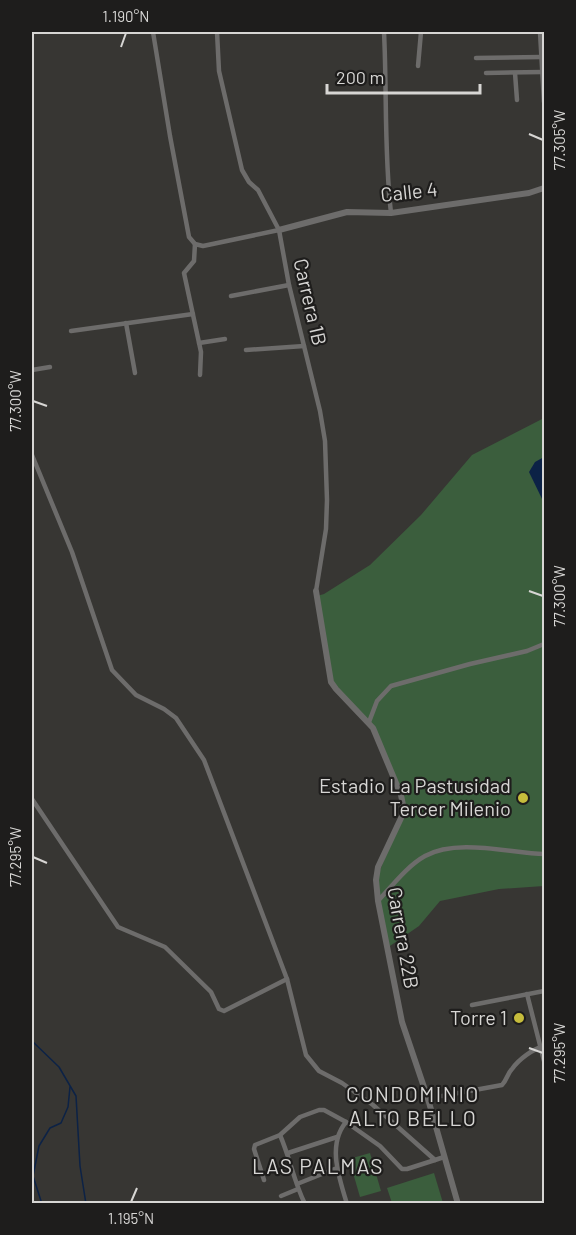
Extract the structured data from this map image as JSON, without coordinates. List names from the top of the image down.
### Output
{
  "streets": {
    "street": ["Calle 4", "Carrera 1B", "Carrera 22B"]
  },
  "crossings": [
    ["Calle 4", "Carrera 1B"],
    ["Carrera 1B", "Carrera 22B"]
  ],
  "districts": ["CONDOMINIO ALTO BELLO", "LAS PALMAS"],
  "places": ["Estadio La Pastusidad Tercer Milenio", "Torre 1"],
  "scale_bar": "200 m",
  "coordinates": [
    "1.190°N",
    "77.305°W",
    "77.300°W",
    "77.295°W",
    "1.195°N"
  ]
}
